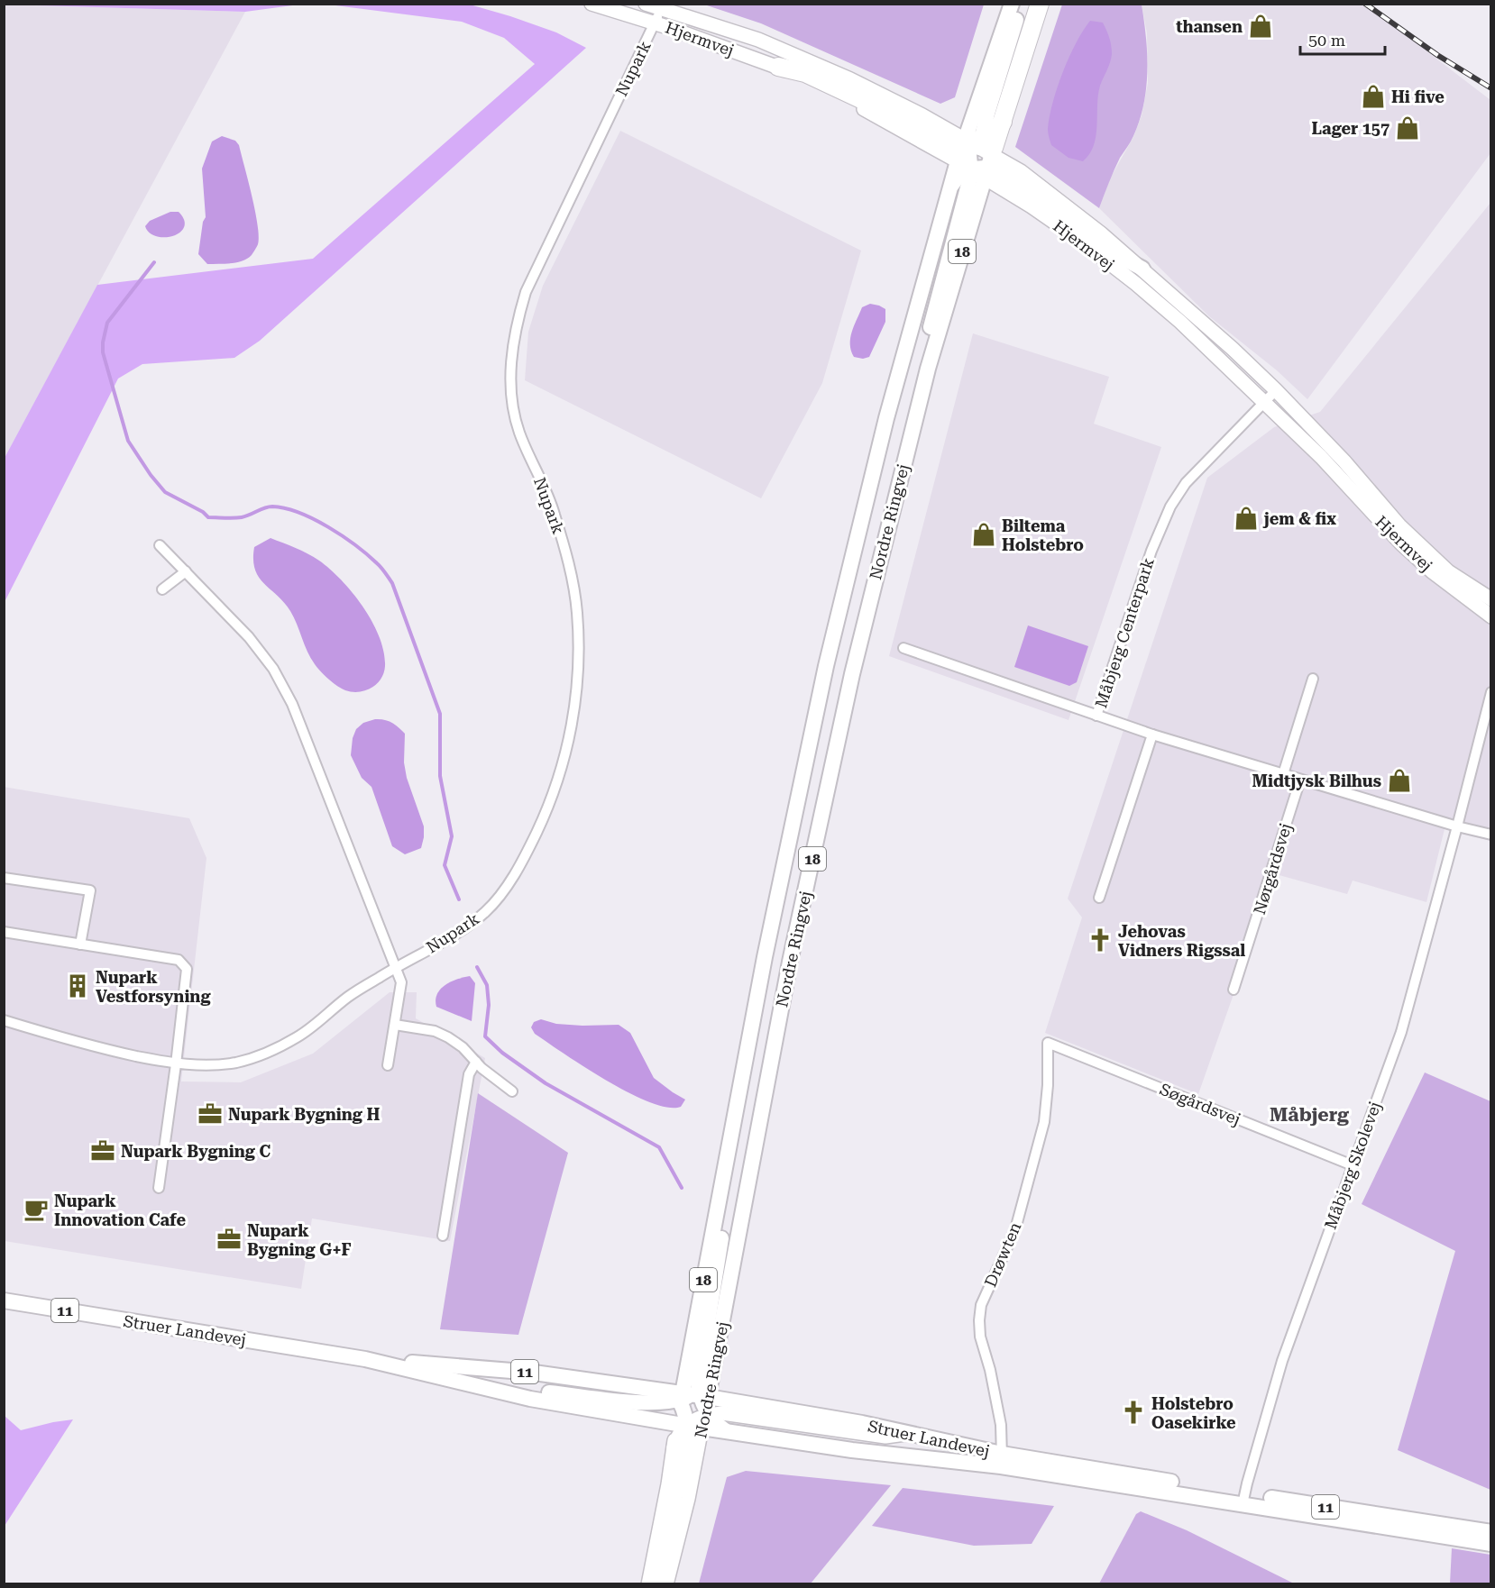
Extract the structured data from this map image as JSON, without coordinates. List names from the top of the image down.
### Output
{
  "streets": {
    "highway": ["18"],
    "main road": ["Nordre Ringvej", "11", "Struer Landevej"],
    "street": [
      "Hjermvej",
      "Nupark",
      "Måbjerg Centerpark",
      "Nørgårdsvej",
      "Søgårdsvej",
      "Måbjerg Skolevej",
      "Drøwten"
    ]
  },
  "crossings": [
    ["Hjermvej", "Nupark"],
    ["Hjermvej", "18"],
    ["Hjermvej", "Nordre Ringvej"],
    ["Hjermvej", "Måbjerg Centerpark"],
    ["18", "Nordre Ringvej"],
    ["Nordre Ringvej", "Struer Landevej"],
    ["Søgårdsvej", "Måbjerg Skolevej"],
    ["Søgårdsvej", "Drøwten"],
    ["Måbjerg Skolevej", "Struer Landevej"],
    ["Drøwten", "Struer Landevej"]
  ],
  "districts": ["Måbjerg"],
  "places": {
    "shop": [
      "thansen",
      "Hi five",
      "Lager 157",
      "jem & fix",
      "Biltema Holstebro",
      "Midtjysk Bilhus"
    ],
    "church": ["Jehovas Vidners Rigssal", "Holstebro Oasekirke"],
    "building": ["Nupark Vestforsyning"],
    "office": ["Nupark Bygning H", "Nupark Bygning C", "Nupark Bygning G+F"],
    "cafe": ["Nupark Innovation Cafe"]
  },
  "scale_bar": "50 m"
}
